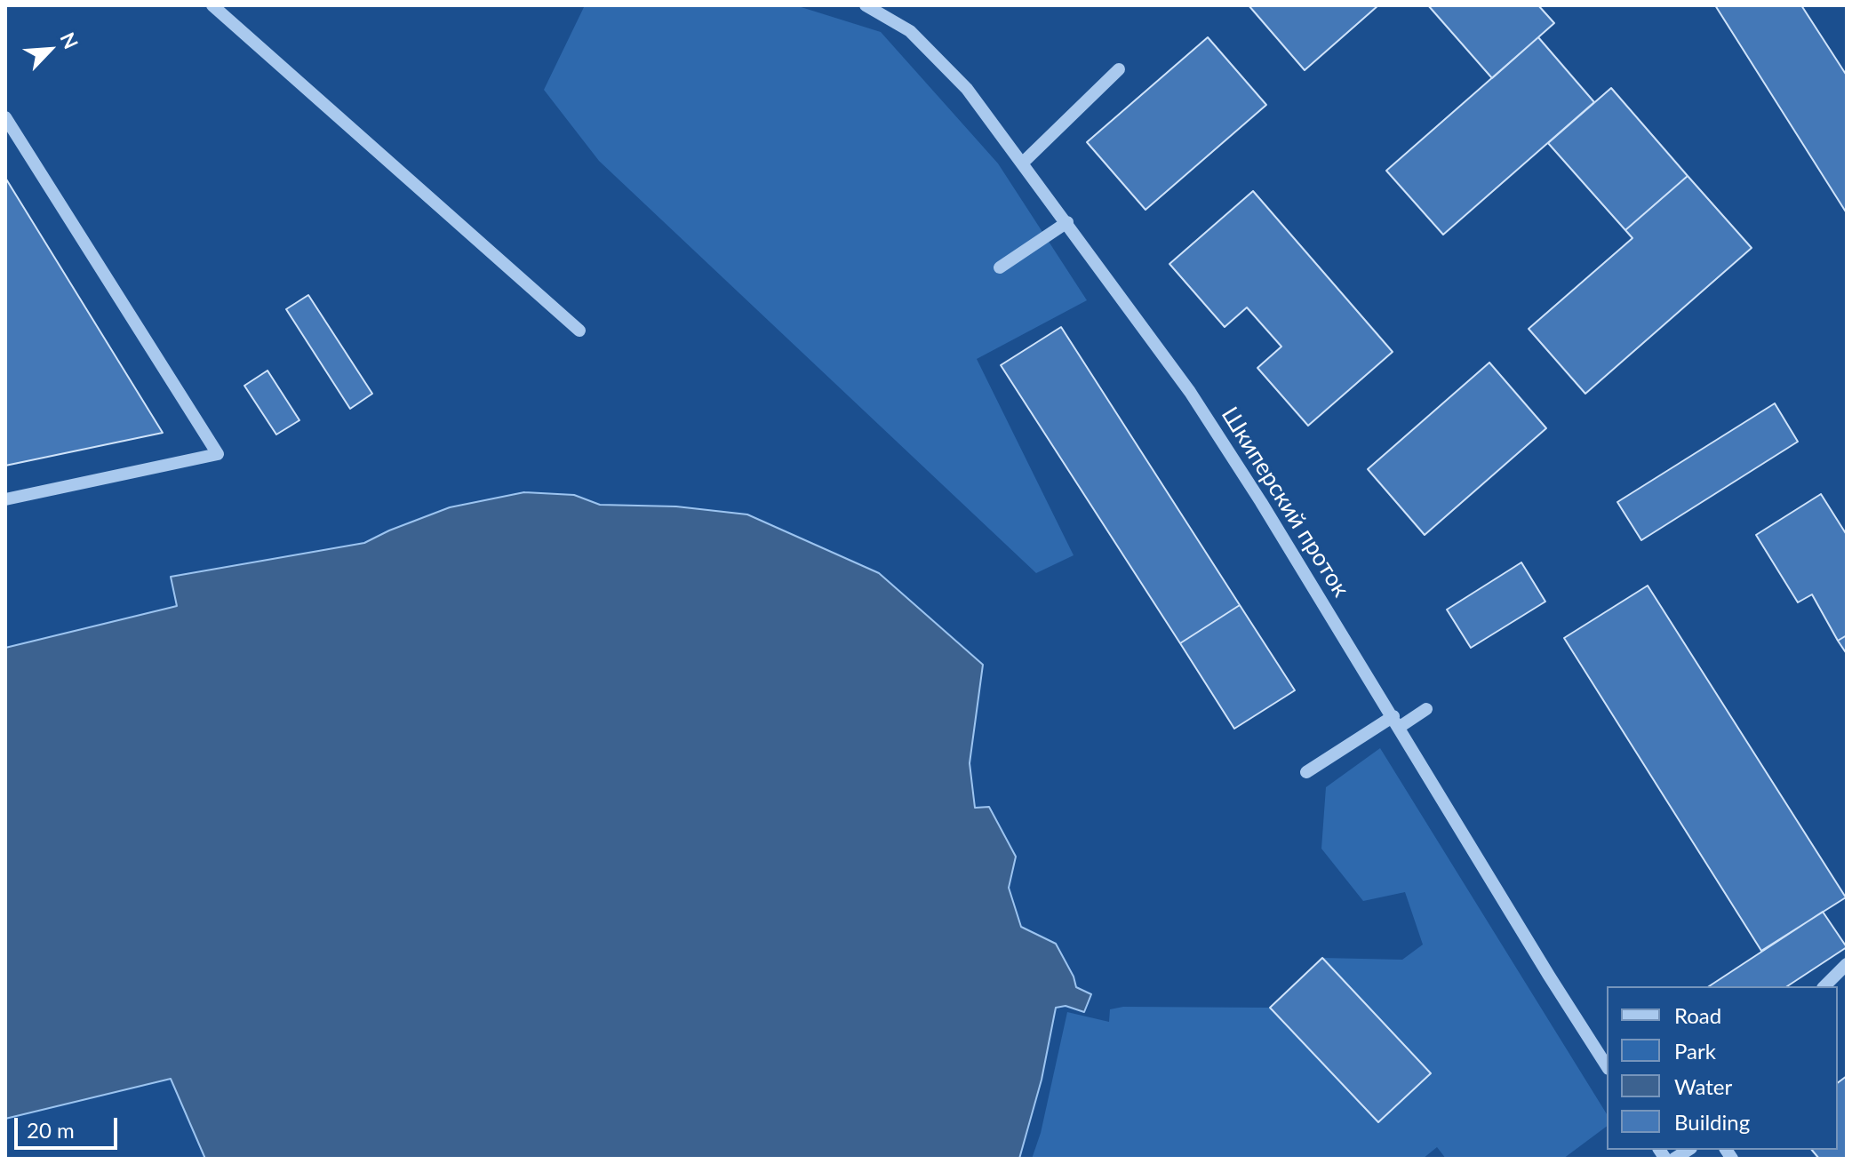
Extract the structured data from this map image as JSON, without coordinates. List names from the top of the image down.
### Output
{
  "streets": {
    "street": ["Шкиперский проток"]
  },
  "legend": [
    "Road",
    "Park",
    "Water",
    "Building"
  ],
  "scale_bar": "20 m",
  "north": "top right"
}
